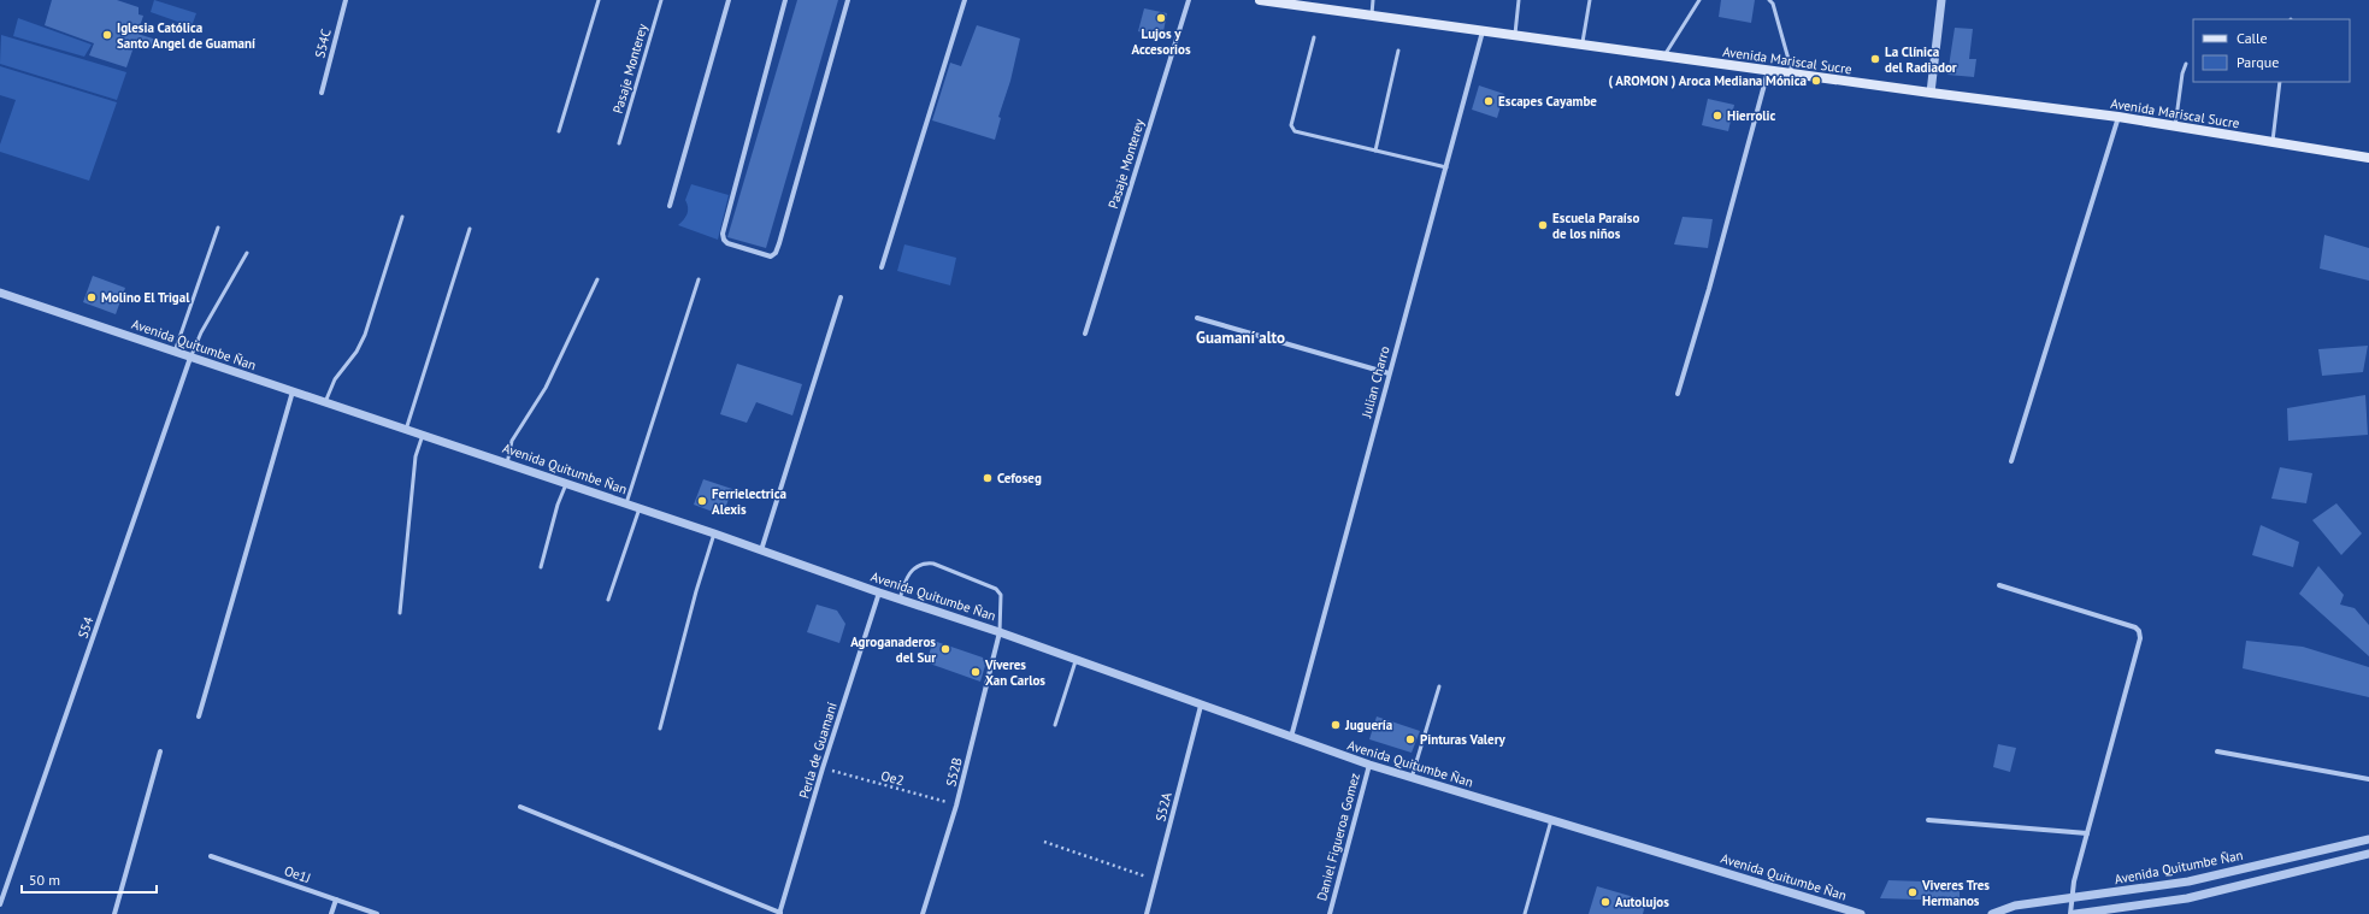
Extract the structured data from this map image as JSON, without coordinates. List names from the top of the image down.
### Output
{
  "streets": {
    "main road": ["Avenida Mariscal Sucre"],
    "street": [
      "S54C",
      "Pasaje Monterey",
      "Avenida Quitumbe Ñan",
      "Julian Charro",
      "S54",
      "Perla de Guamaní",
      "S52B",
      "S52A",
      "Daniel Figueroa Gomez",
      "Oe1J"
    ],
    "path": ["Oe2"]
  },
  "crossings": [
    ["Avenida Mariscal Sucre", "Julian Charro"],
    ["Avenida Quitumbe Ñan", "Julian Charro"],
    ["Avenida Quitumbe Ñan", "S54"],
    ["Avenida Quitumbe Ñan", "Perla de Guamaní"],
    ["Avenida Quitumbe Ñan", "S52B"],
    ["Avenida Quitumbe Ñan", "S52A"],
    ["Avenida Quitumbe Ñan", "Daniel Figueroa Gomez"],
    ["Perla de Guamaní", "Oe2"],
    ["S52B", "Oe2"]
  ],
  "districts": ["Guamaní alto"],
  "places": [
    "Lujos y Accesorios",
    "Iglesia Católica Santo Angel de Guamaní",
    "La Clínica del Radiador",
    "( AROMON ) Aroca Mediana Mónica",
    "Escapes Cayambe",
    "Hierrolic",
    "Escuela Paraíso de los niños",
    "Molino El Trigal",
    "Cefoseg",
    "Ferrielectrica Alexis",
    "Agroganaderos del Sur",
    "Víveres Xan Carlos",
    "Juguería",
    "Pinturas Valery",
    "Viveres Tres Hermanos",
    "Autolujos"
  ],
  "legend": ["Calle", "Parque"],
  "scale_bar": "50 m"
}
